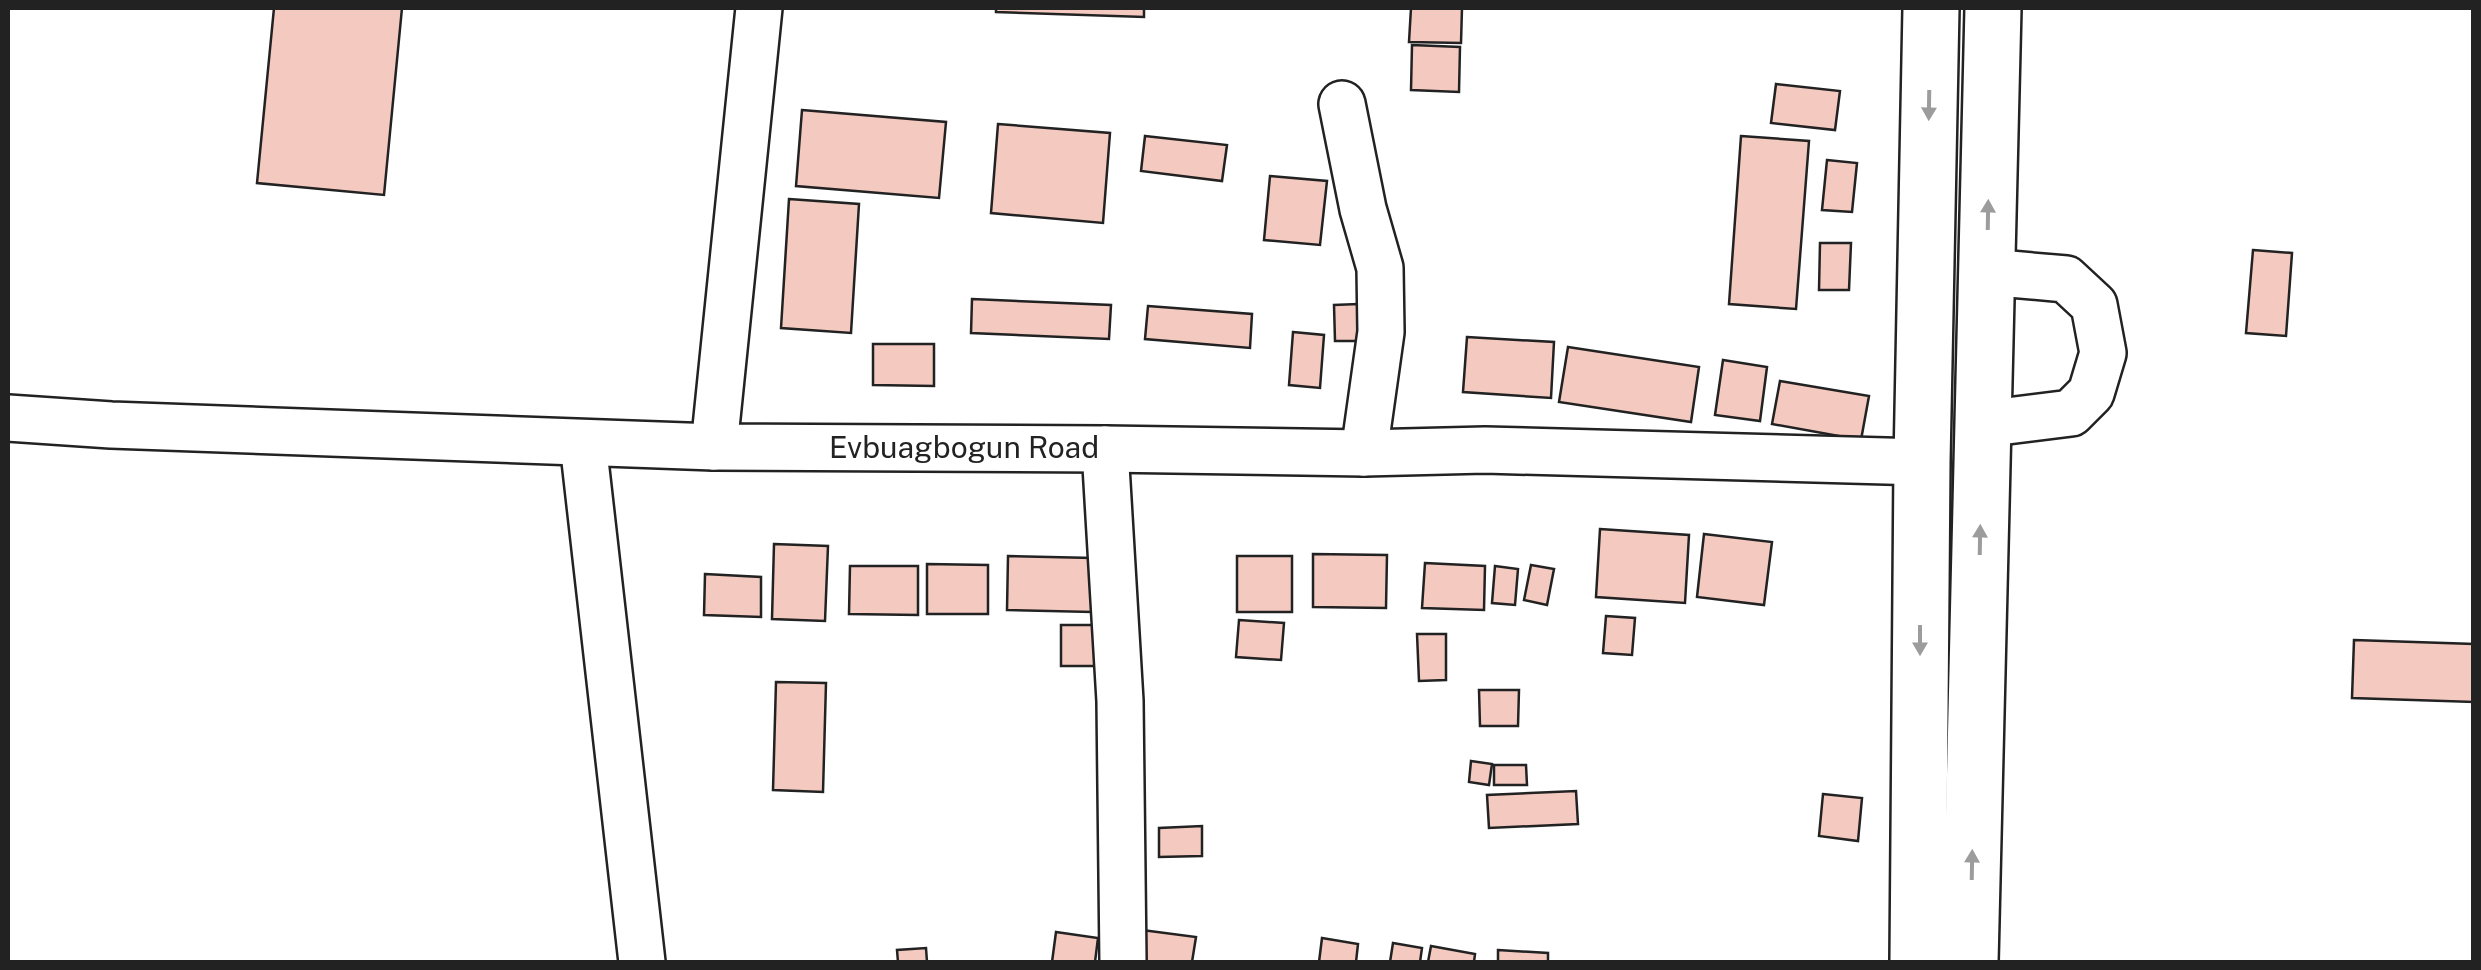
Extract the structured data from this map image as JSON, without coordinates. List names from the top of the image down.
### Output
{
  "streets": {
    "street": ["Evbuagbogun Road"]
  }
}
